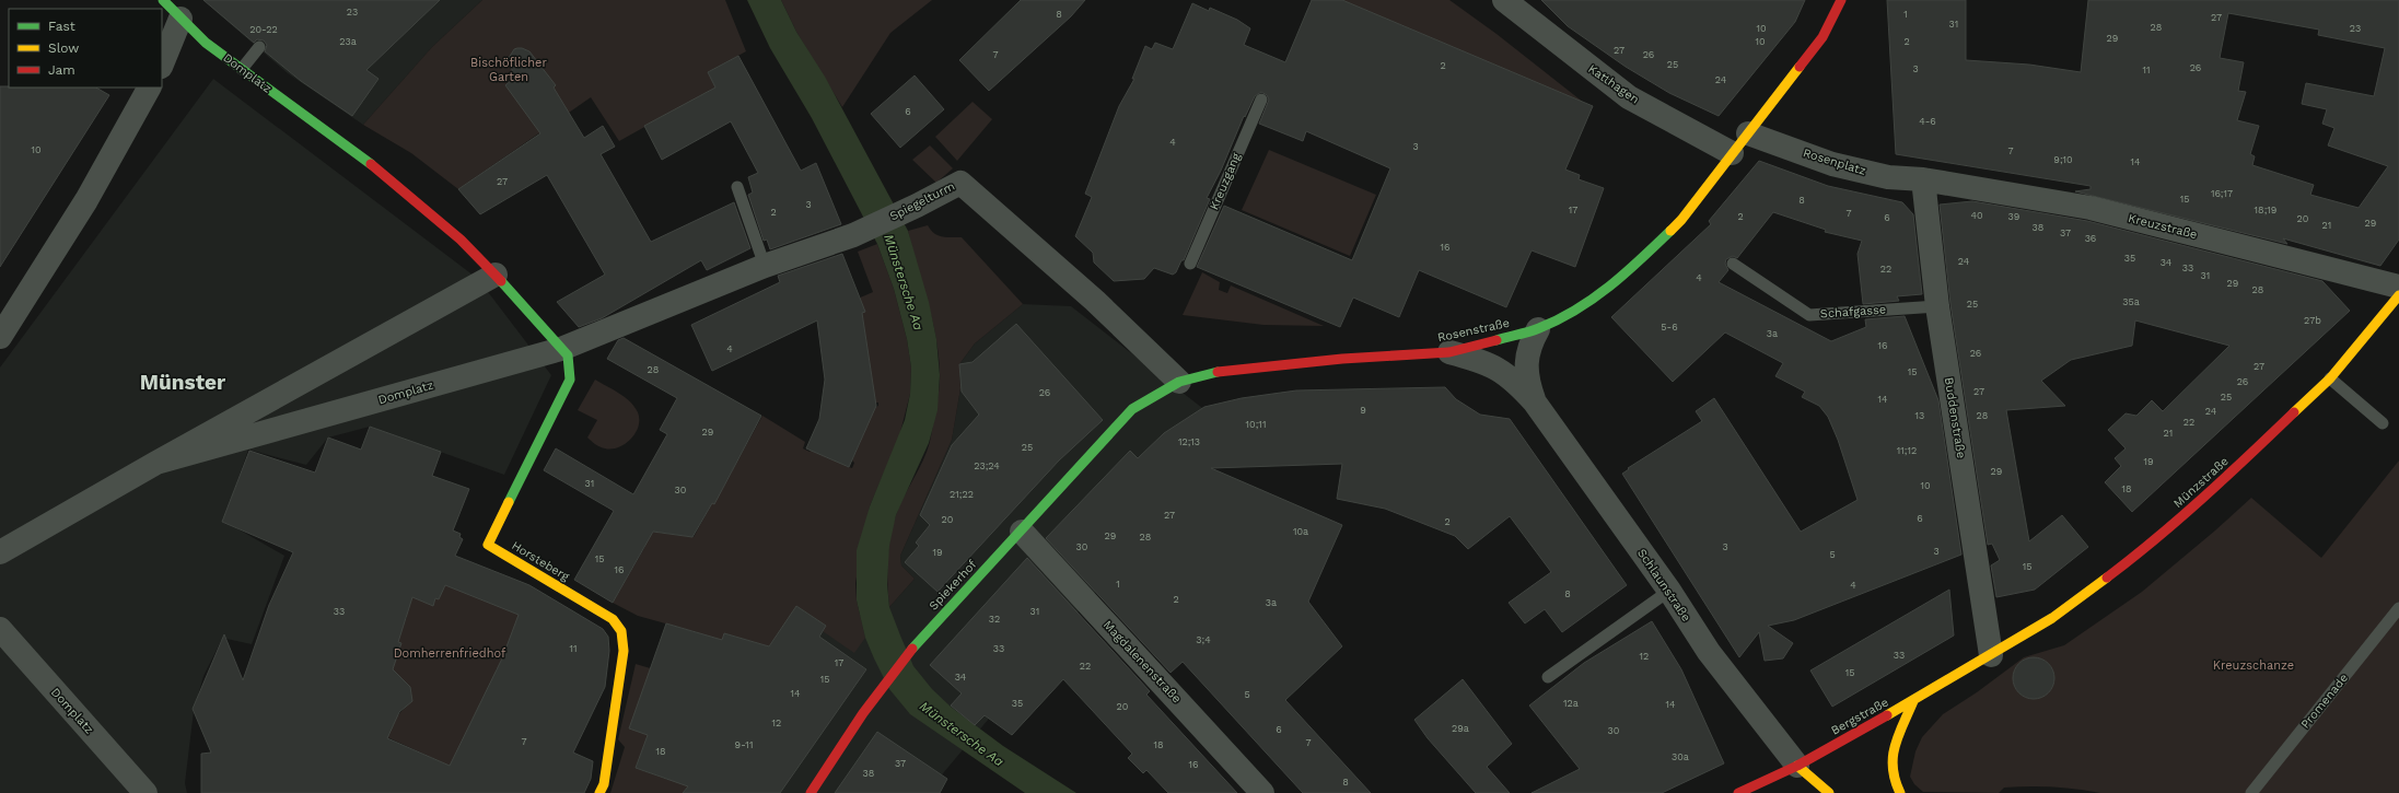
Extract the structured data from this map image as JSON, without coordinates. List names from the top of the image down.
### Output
{
  "streets": {
    "street": [
      "Domplatz",
      "Katthagen",
      "Rosenplatz",
      "Spiegelturm",
      "Kreuzstraße",
      "Rosenstraße",
      "Buddenstraße",
      "Münzstraße",
      "Horsteberg",
      "Spiekerhof",
      "Schlaunstraße",
      "Magdalenenstraße",
      "Bergstraße"
    ],
    "lane": ["Kreuzgang", "Schafgasse", "Promenade"]
  },
  "crossings": [
    ["Domplatz", "Spiegelturm"],
    ["Domplatz", "Horsteberg"],
    ["Katthagen", "Rosenstraße"],
    ["Rosenplatz", "Kreuzstraße"],
    ["Rosenplatz", "Buddenstraße"],
    ["Spiegelturm", "Rosenstraße"],
    ["Spiegelturm", "Horsteberg"],
    ["Kreuzstraße", "Buddenstraße"],
    ["Schafgasse", "Buddenstraße"],
    ["Rosenstraße", "Spiekerhof"],
    ["Rosenstraße", "Schlaunstraße"],
    ["Buddenstraße", "Münzstraße"],
    ["Buddenstraße", "Bergstraße"],
    ["Münzstraße", "Bergstraße"],
    ["Spiekerhof", "Magdalenenstraße"],
    ["Schlaunstraße", "Bergstraße"]
  ],
  "districts": ["Münster"],
  "water": ["Münstersche Aa"],
  "parks": ["Bischöflicher Garten", "Domherrenfriedhof", "Kreuzschanze"],
  "house_numbers": [
    "23",
    "8",
    "1",
    "27",
    "31",
    "28",
    "10",
    "23",
    "20-22",
    "29",
    "23a",
    "10",
    "2",
    "27",
    "7",
    "26",
    "25",
    "2",
    "26",
    "3",
    "11",
    "24",
    "6",
    "4-6",
    "4",
    "3",
    "10",
    "7",
    "9;10",
    "14",
    "27",
    "16;17",
    "15",
    "8",
    "3",
    "17",
    "18;19",
    "2",
    "7",
    "40",
    "2",
    "39",
    "6",
    "20",
    "29",
    "21",
    "38",
    "37",
    "36",
    "16",
    "35",
    "24",
    "34",
    "33",
    "22",
    "31",
    "4",
    "29",
    "28",
    "35a",
    "25",
    "27b",
    "5-6",
    "3a",
    "16",
    "4",
    "26",
    "27",
    "28",
    "15",
    "26",
    "27",
    "26",
    "25",
    "14",
    "9",
    "24",
    "13",
    "28",
    "22",
    "10;11",
    "29",
    "21",
    "12;13",
    "25",
    "11;12",
    "19",
    "23;24",
    "29",
    "31",
    "10",
    "18",
    "30",
    "21;22",
    "27",
    "6",
    "20",
    "2",
    "10a",
    "29",
    "28",
    "30",
    "3",
    "3",
    "19",
    "5",
    "15",
    "15",
    "16",
    "1",
    "4",
    "8",
    "2",
    "3a",
    "33",
    "31",
    "32",
    "3;4",
    "11",
    "33",
    "33",
    "12",
    "17",
    "22",
    "15",
    "34",
    "15",
    "14",
    "5",
    "35",
    "12a",
    "14",
    "20",
    "12",
    "29a",
    "6",
    "30",
    "7",
    "7",
    "9-11",
    "18",
    "18",
    "30a",
    "37",
    "16",
    "38",
    "8"
  ],
  "legend": ["Fast", "Slow", "Jam"]
}
